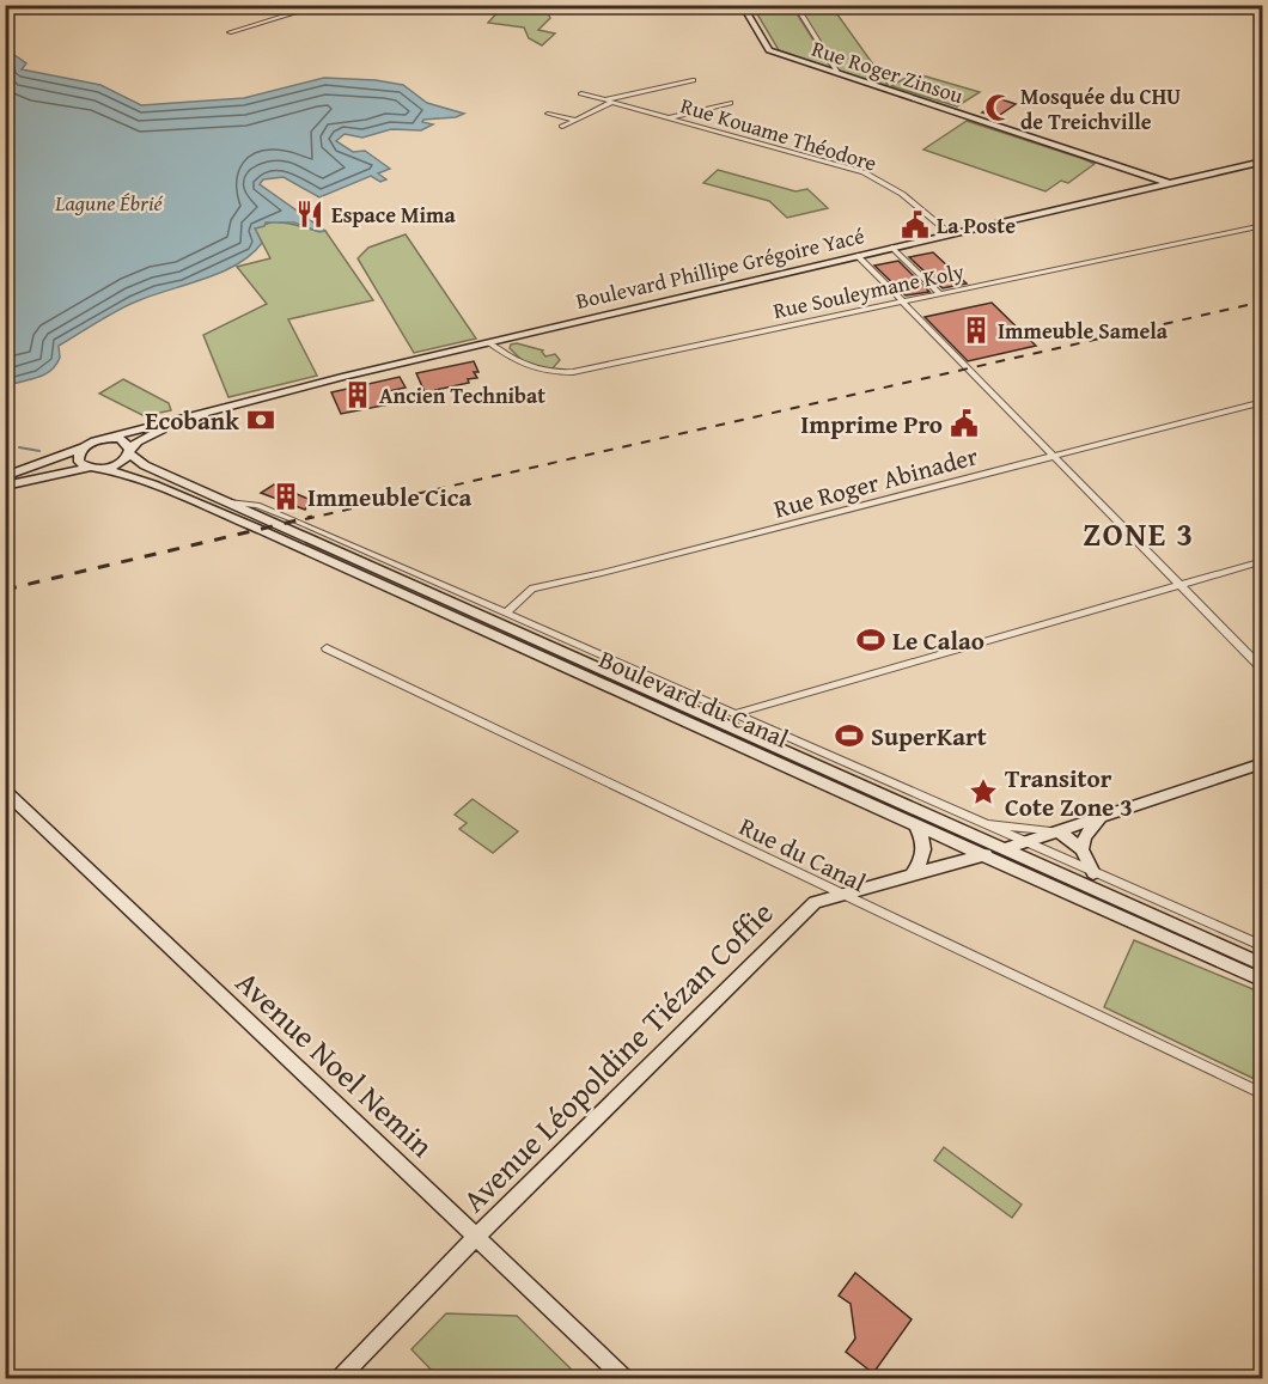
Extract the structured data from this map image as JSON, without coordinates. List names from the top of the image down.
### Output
{
  "streets": {
    "main road": [
      "Rue Roger Zinsou",
      "Boulevard Phillipe Grégoire Yacé",
      "Boulevard du Canal",
      "Avenue Léopoldine Tiézan Coffie",
      "Avenue Noel Nemin"
    ],
    "street": [
      "Rue Kouame Théodore",
      "Rue Souleymane Koly",
      "Rue Roger Abinader",
      "Rue du Canal"
    ]
  },
  "crossings": [
    ["Rue Roger Zinsou", "Boulevard Phillipe Grégoire Yacé"],
    ["Rue Kouame Théodore", "Boulevard Phillipe Grégoire Yacé"],
    ["Boulevard Phillipe Grégoire Yacé", "Rue Souleymane Koly"],
    ["Boulevard Phillipe Grégoire Yacé", "Boulevard du Canal"],
    ["Rue Roger Abinader", "Boulevard du Canal"],
    ["Boulevard du Canal", "Avenue Léopoldine Tiézan Coffie"],
    ["Rue du Canal", "Avenue Léopoldine Tiézan Coffie"],
    ["Avenue Léopoldine Tiézan Coffie", "Avenue Noel Nemin"]
  ],
  "districts": ["ZONE 3"],
  "water": ["Lagune Ébrié"],
  "places": {
    "mosque": ["Mosquée du CHU de Treichville"],
    "restaurant": ["Espace Mima"],
    "public building": ["La Poste", "Imprime Pro"],
    "building": ["Immeuble Samela", "Ancien Technibat", "Immeuble Cica"],
    "bank": ["Ecobank"],
    "sports": ["Le Calao", "SuperKart"],
    "place": ["Transitor Cote Zone 3"]
  }
}
